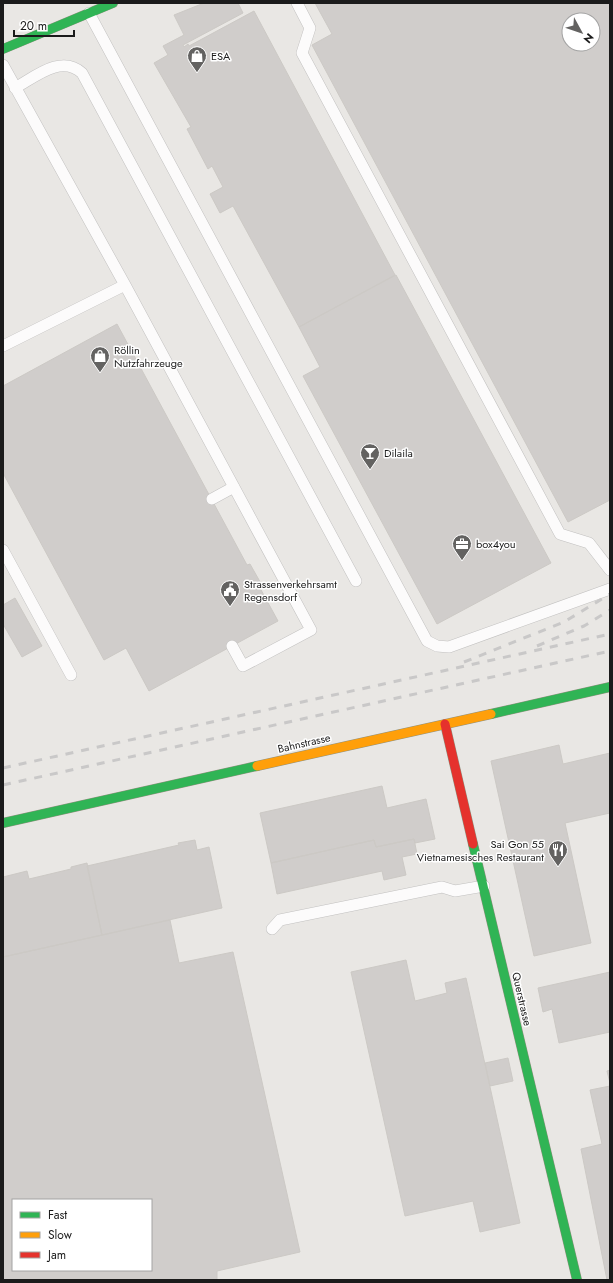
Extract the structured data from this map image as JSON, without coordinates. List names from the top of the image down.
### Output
{
  "streets": {
    "street": ["Bahnstrasse", "Querstrasse"]
  },
  "crossings": [
    ["Bahnstrasse", "Querstrasse"]
  ],
  "places": {
    "shop": ["ESA", "Röllin Nutzfahrzeuge"],
    "bar": ["Dilaila"],
    "office": ["box4you"],
    "public building": ["Strassenverkehrsamt Regensdorf"],
    "restaurant": ["Sai Gon 55 Vietnamesisches Restaurant"]
  },
  "legend": ["Fast", "Slow", "Jam"],
  "scale_bar": "20 m",
  "north": "bottom right"
}
